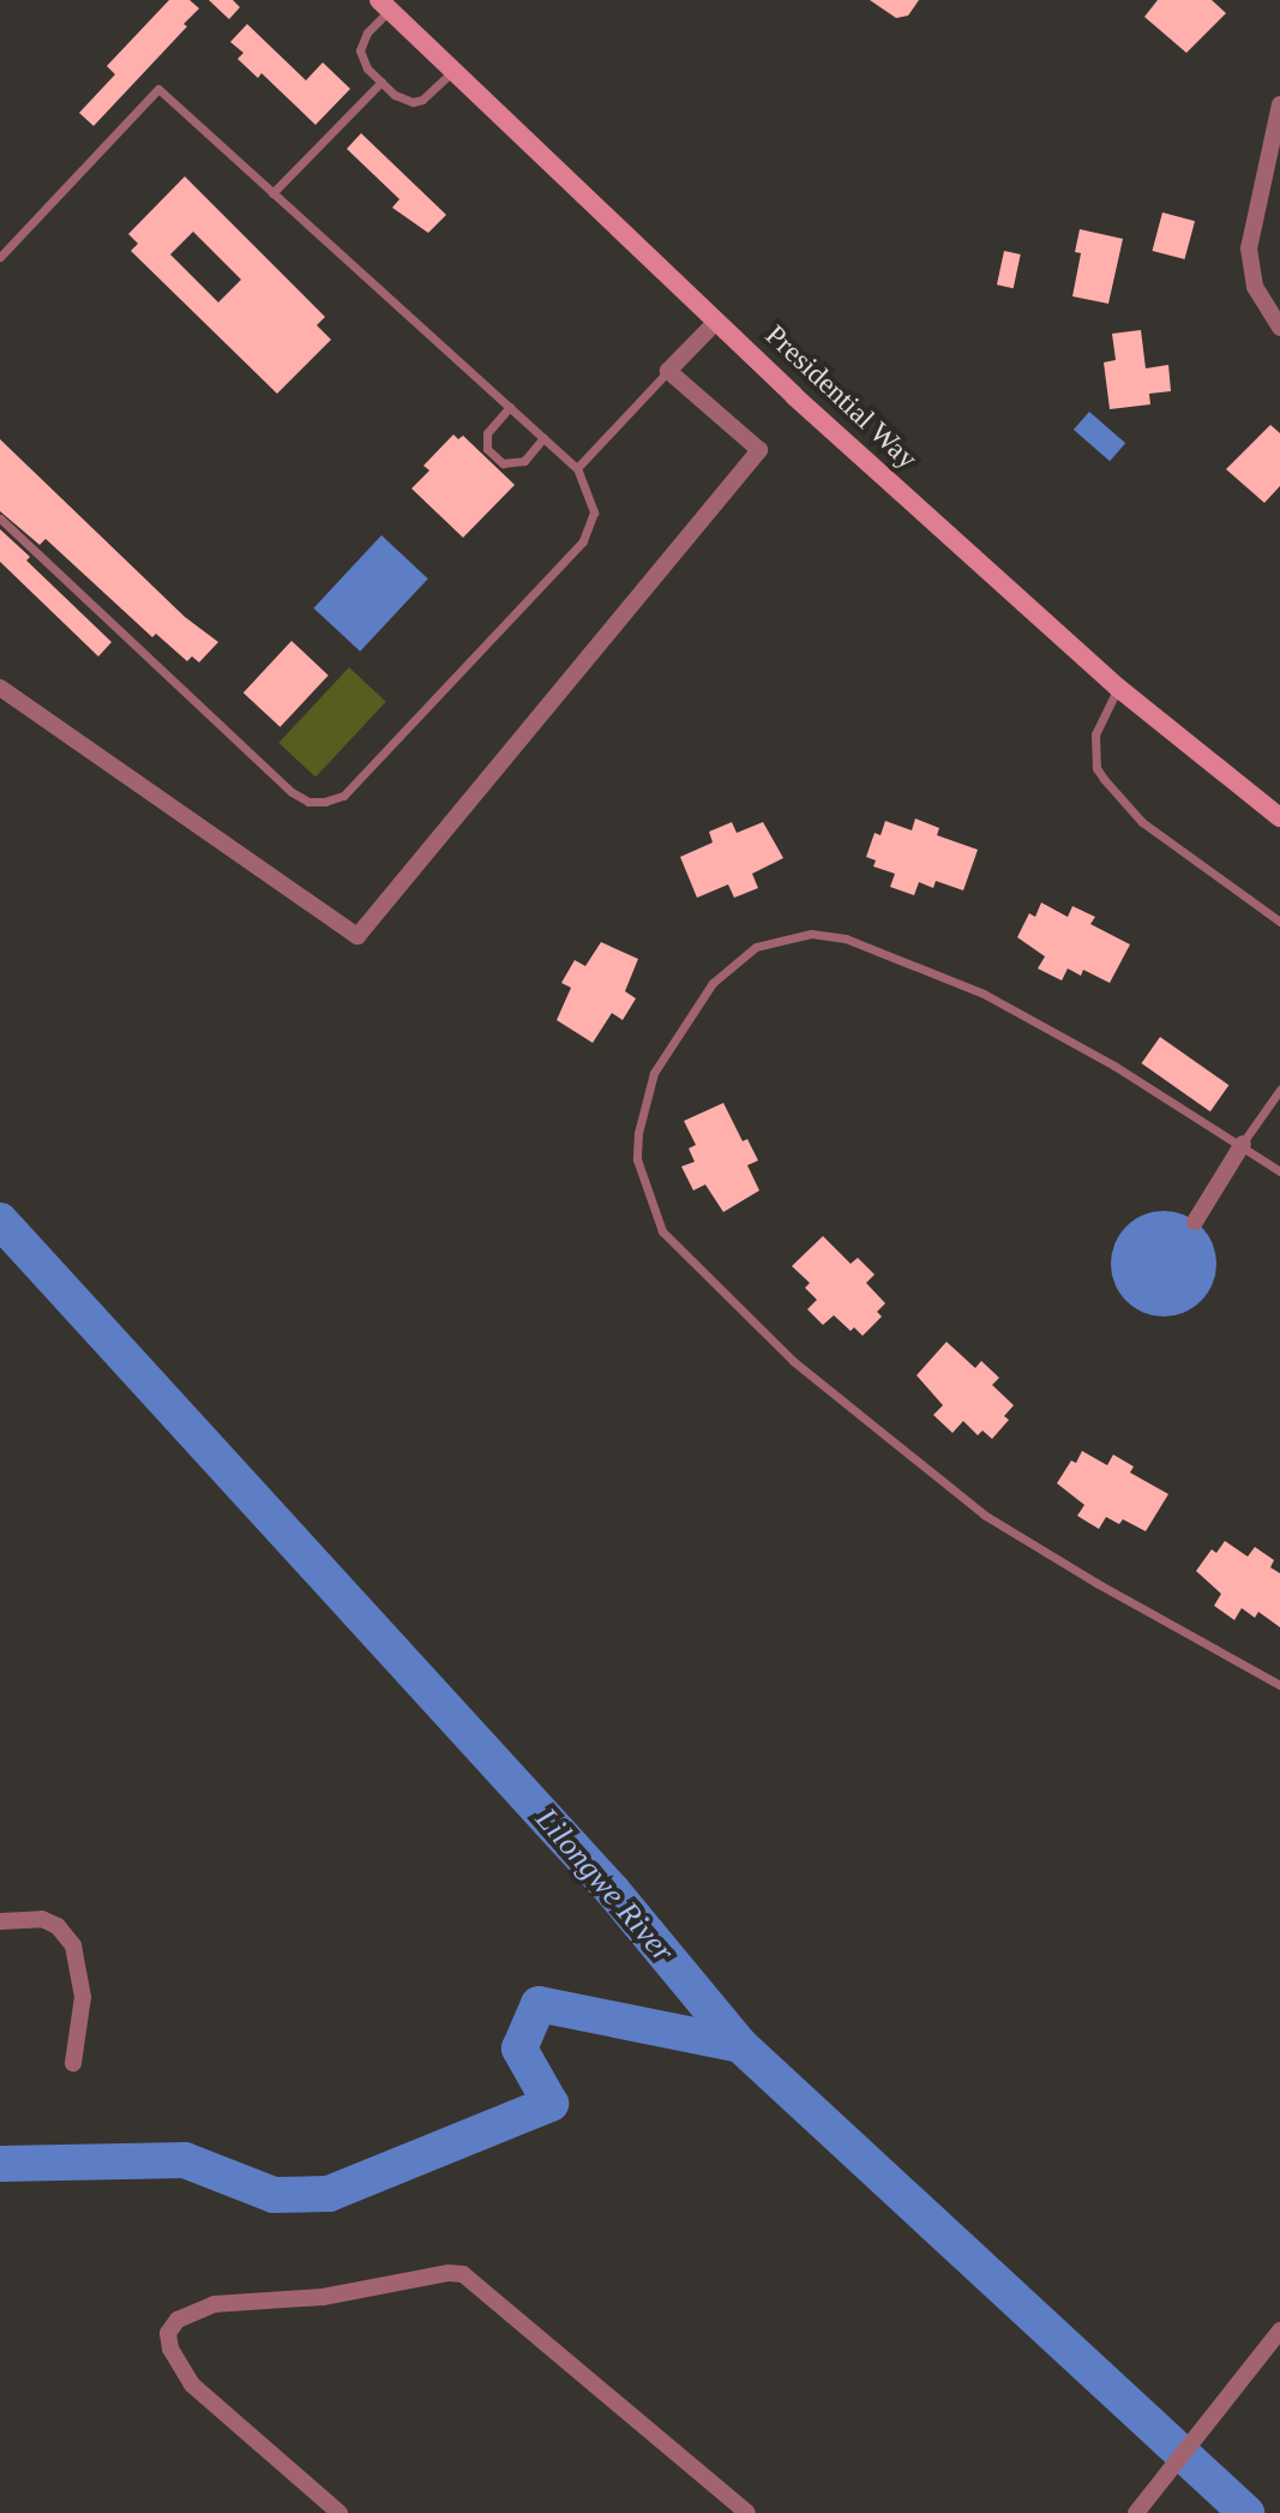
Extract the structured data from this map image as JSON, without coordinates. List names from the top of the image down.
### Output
{
  "streets": {
    "main road": ["Presidential Way"]
  },
  "water": ["Lilongwe River"]
}
